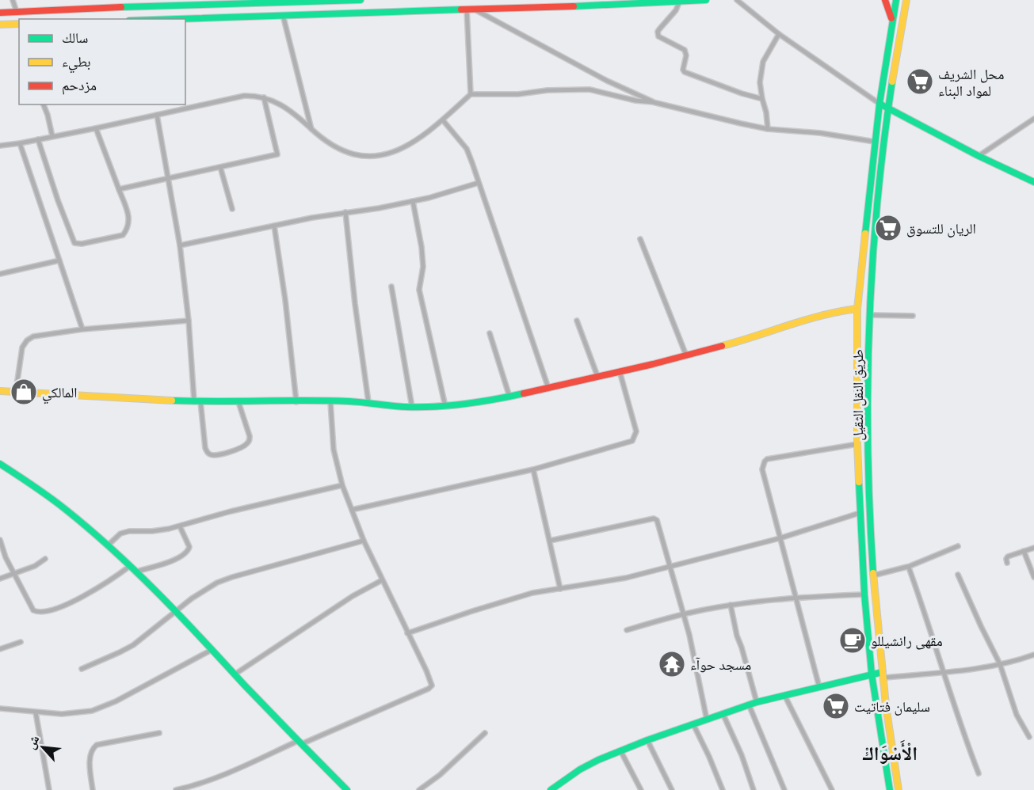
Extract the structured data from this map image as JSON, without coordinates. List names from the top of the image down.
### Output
{
  "streets": {
    "main road": ["طريق النقل الثقيل"]
  },
  "districts": ["الْأَسْوَاكْ"],
  "places": {
    "supermarket": ["محل الشريف لمواد البناء", "الريان للتسوق", "سليمان فتاتيت"],
    "shop": ["المالكي"],
    "cafe": ["مقهى رانشيللو"],
    "temple": ["مسجد حوآء"]
  },
  "legend": ["سالك", "بطيء", "مزدحم"],
  "north": "top left"
}
